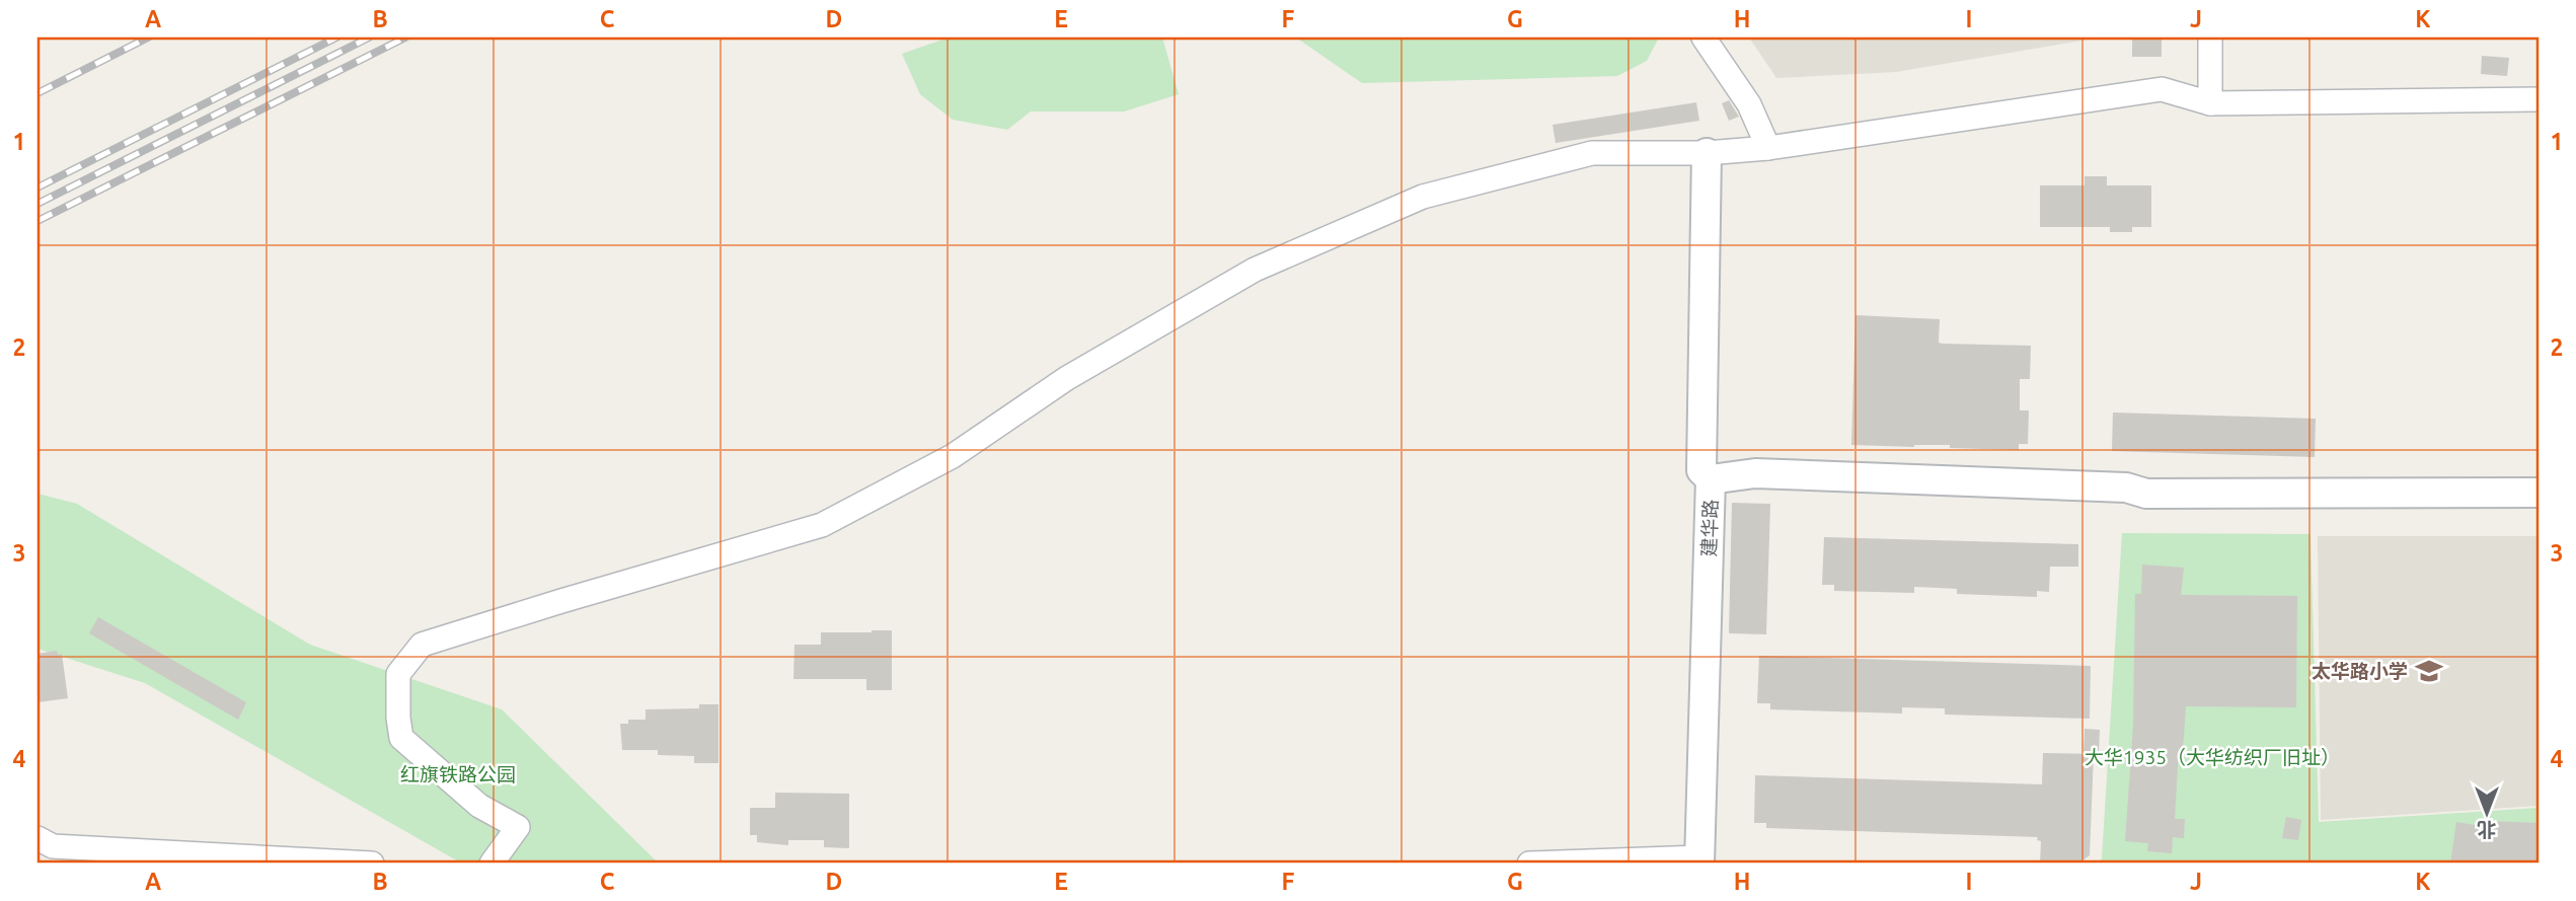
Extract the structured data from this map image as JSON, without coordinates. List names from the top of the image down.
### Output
{
  "streets": {
    "street": ["建华路"]
  },
  "parks": ["大华1935（大华纺织厂旧址）", "红旗铁路公园"],
  "places": {
    "school or university": ["太华路小学"]
  },
  "north": "bottom",
  "grid": {
    "columns": [
      "A",
      "B",
      "C",
      "D",
      "E",
      "F",
      "G",
      "H",
      "I",
      "J",
      "K"
    ],
    "rows": [
      "1",
      "2",
      "3",
      "4"
    ]
  }
}
